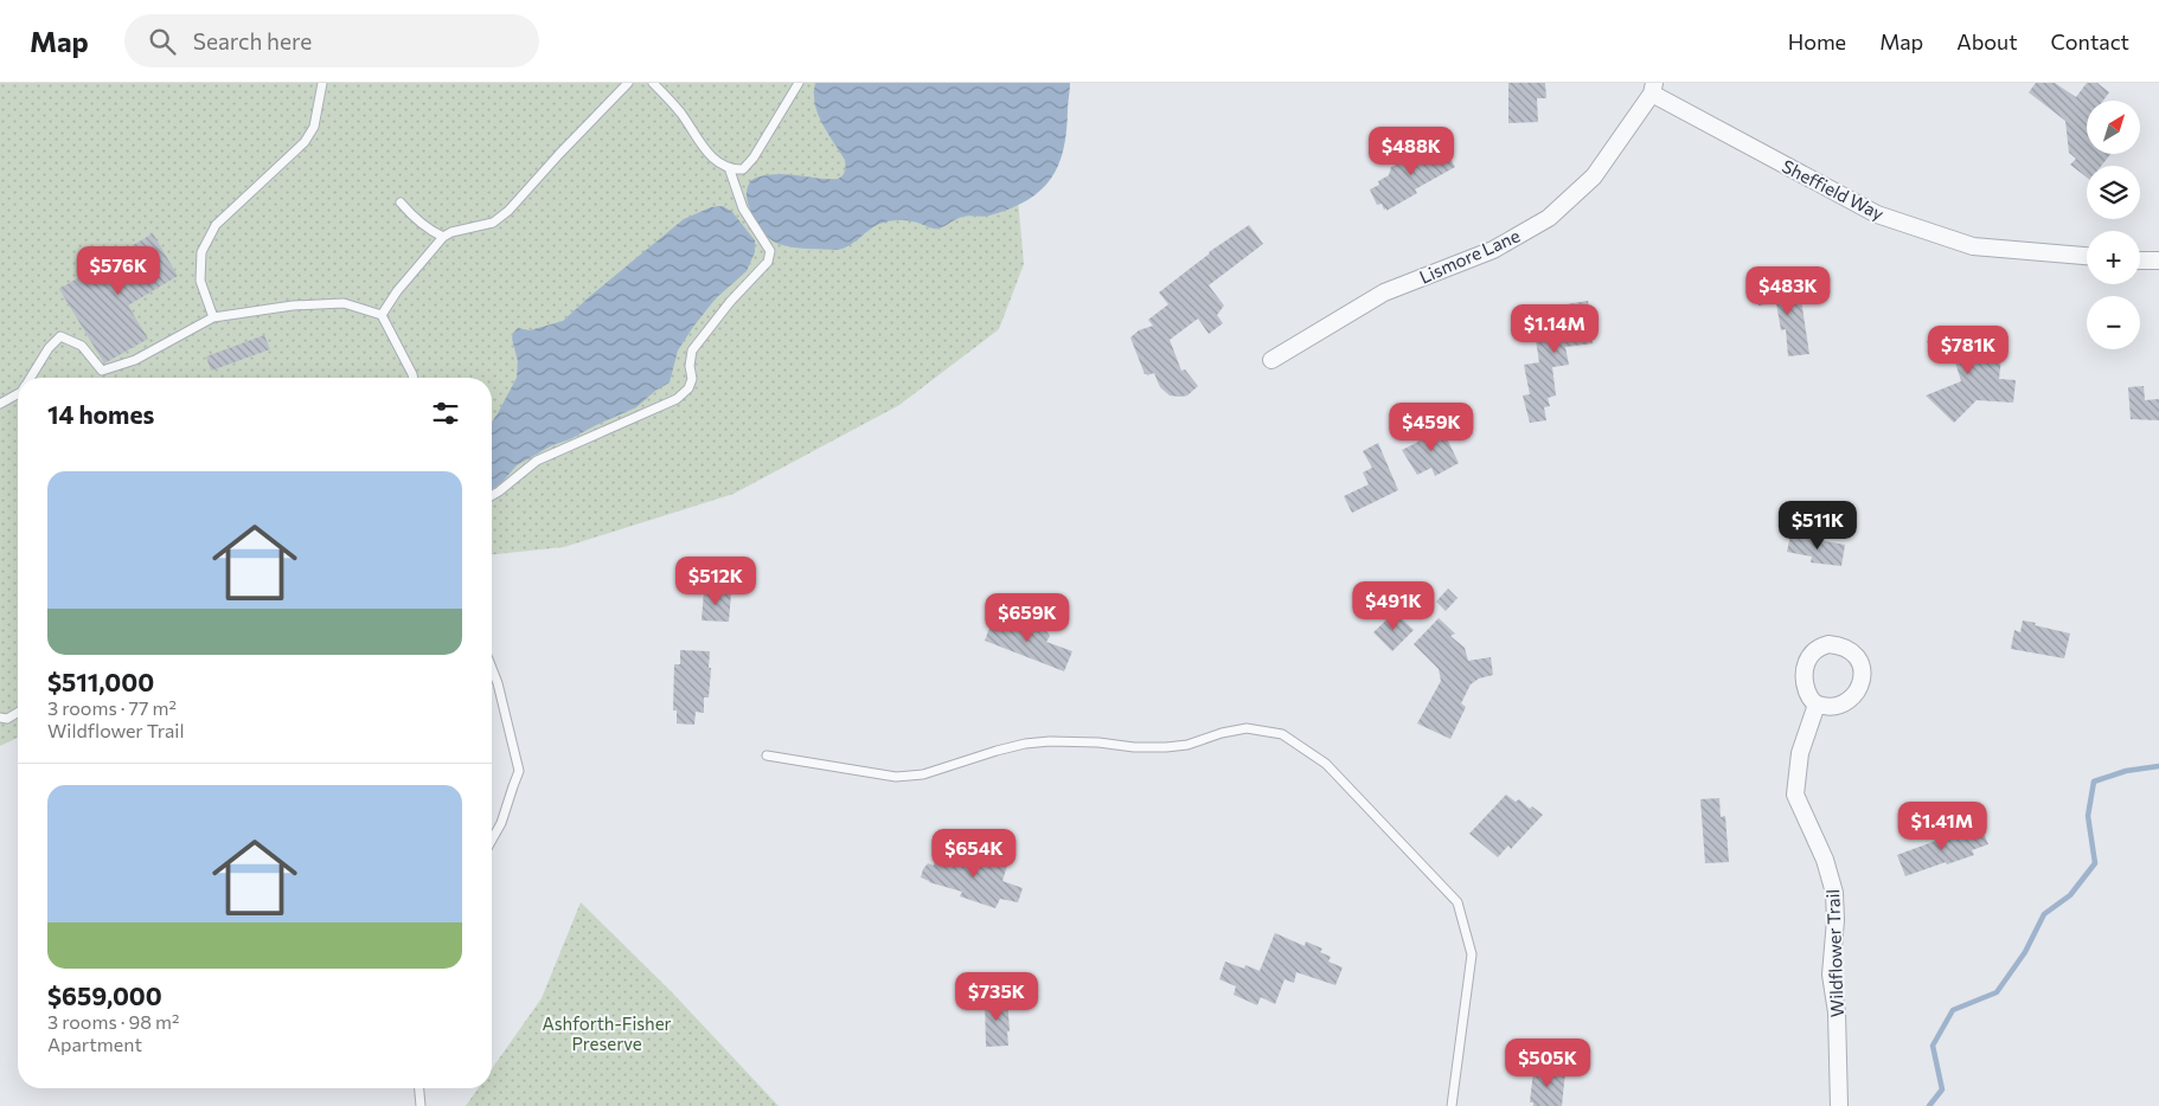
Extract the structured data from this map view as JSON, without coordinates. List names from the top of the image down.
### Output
{
  "streets": {
    "street": ["Sheffield Way", "Lismore Lane", "Wildflower Trail"]
  },
  "crossings": [
    ["Sheffield Way", "Lismore Lane"]
  ],
  "parks": ["Ashforth-Fisher Preserve"],
  "north": "top right",
  "page": {
    "header": "Map",
    "search": "Search here",
    "nav": [
      "Home",
      "Map",
      "About",
      "Contact"
    ],
    "map_buttons": ["+", "−"],
    "price": [
      "$488K",
      "$576K",
      "$483K",
      "$1.14M",
      "$781K",
      "$459K",
      "$511K",
      "$512K",
      "$491K",
      "$659K",
      "$1.41M",
      "$654K",
      "$735K",
      "$505K"
    ],
    "heading": "14 homes",
    "list": [
      {
        "name": "$511,000",
        "note": "3 rooms · 77 m² · Wildflower Trail"
      },
      {
        "name": "$659,000",
        "note": "3 rooms · 98 m² · Apartment"
      }
    ]
  }
}
